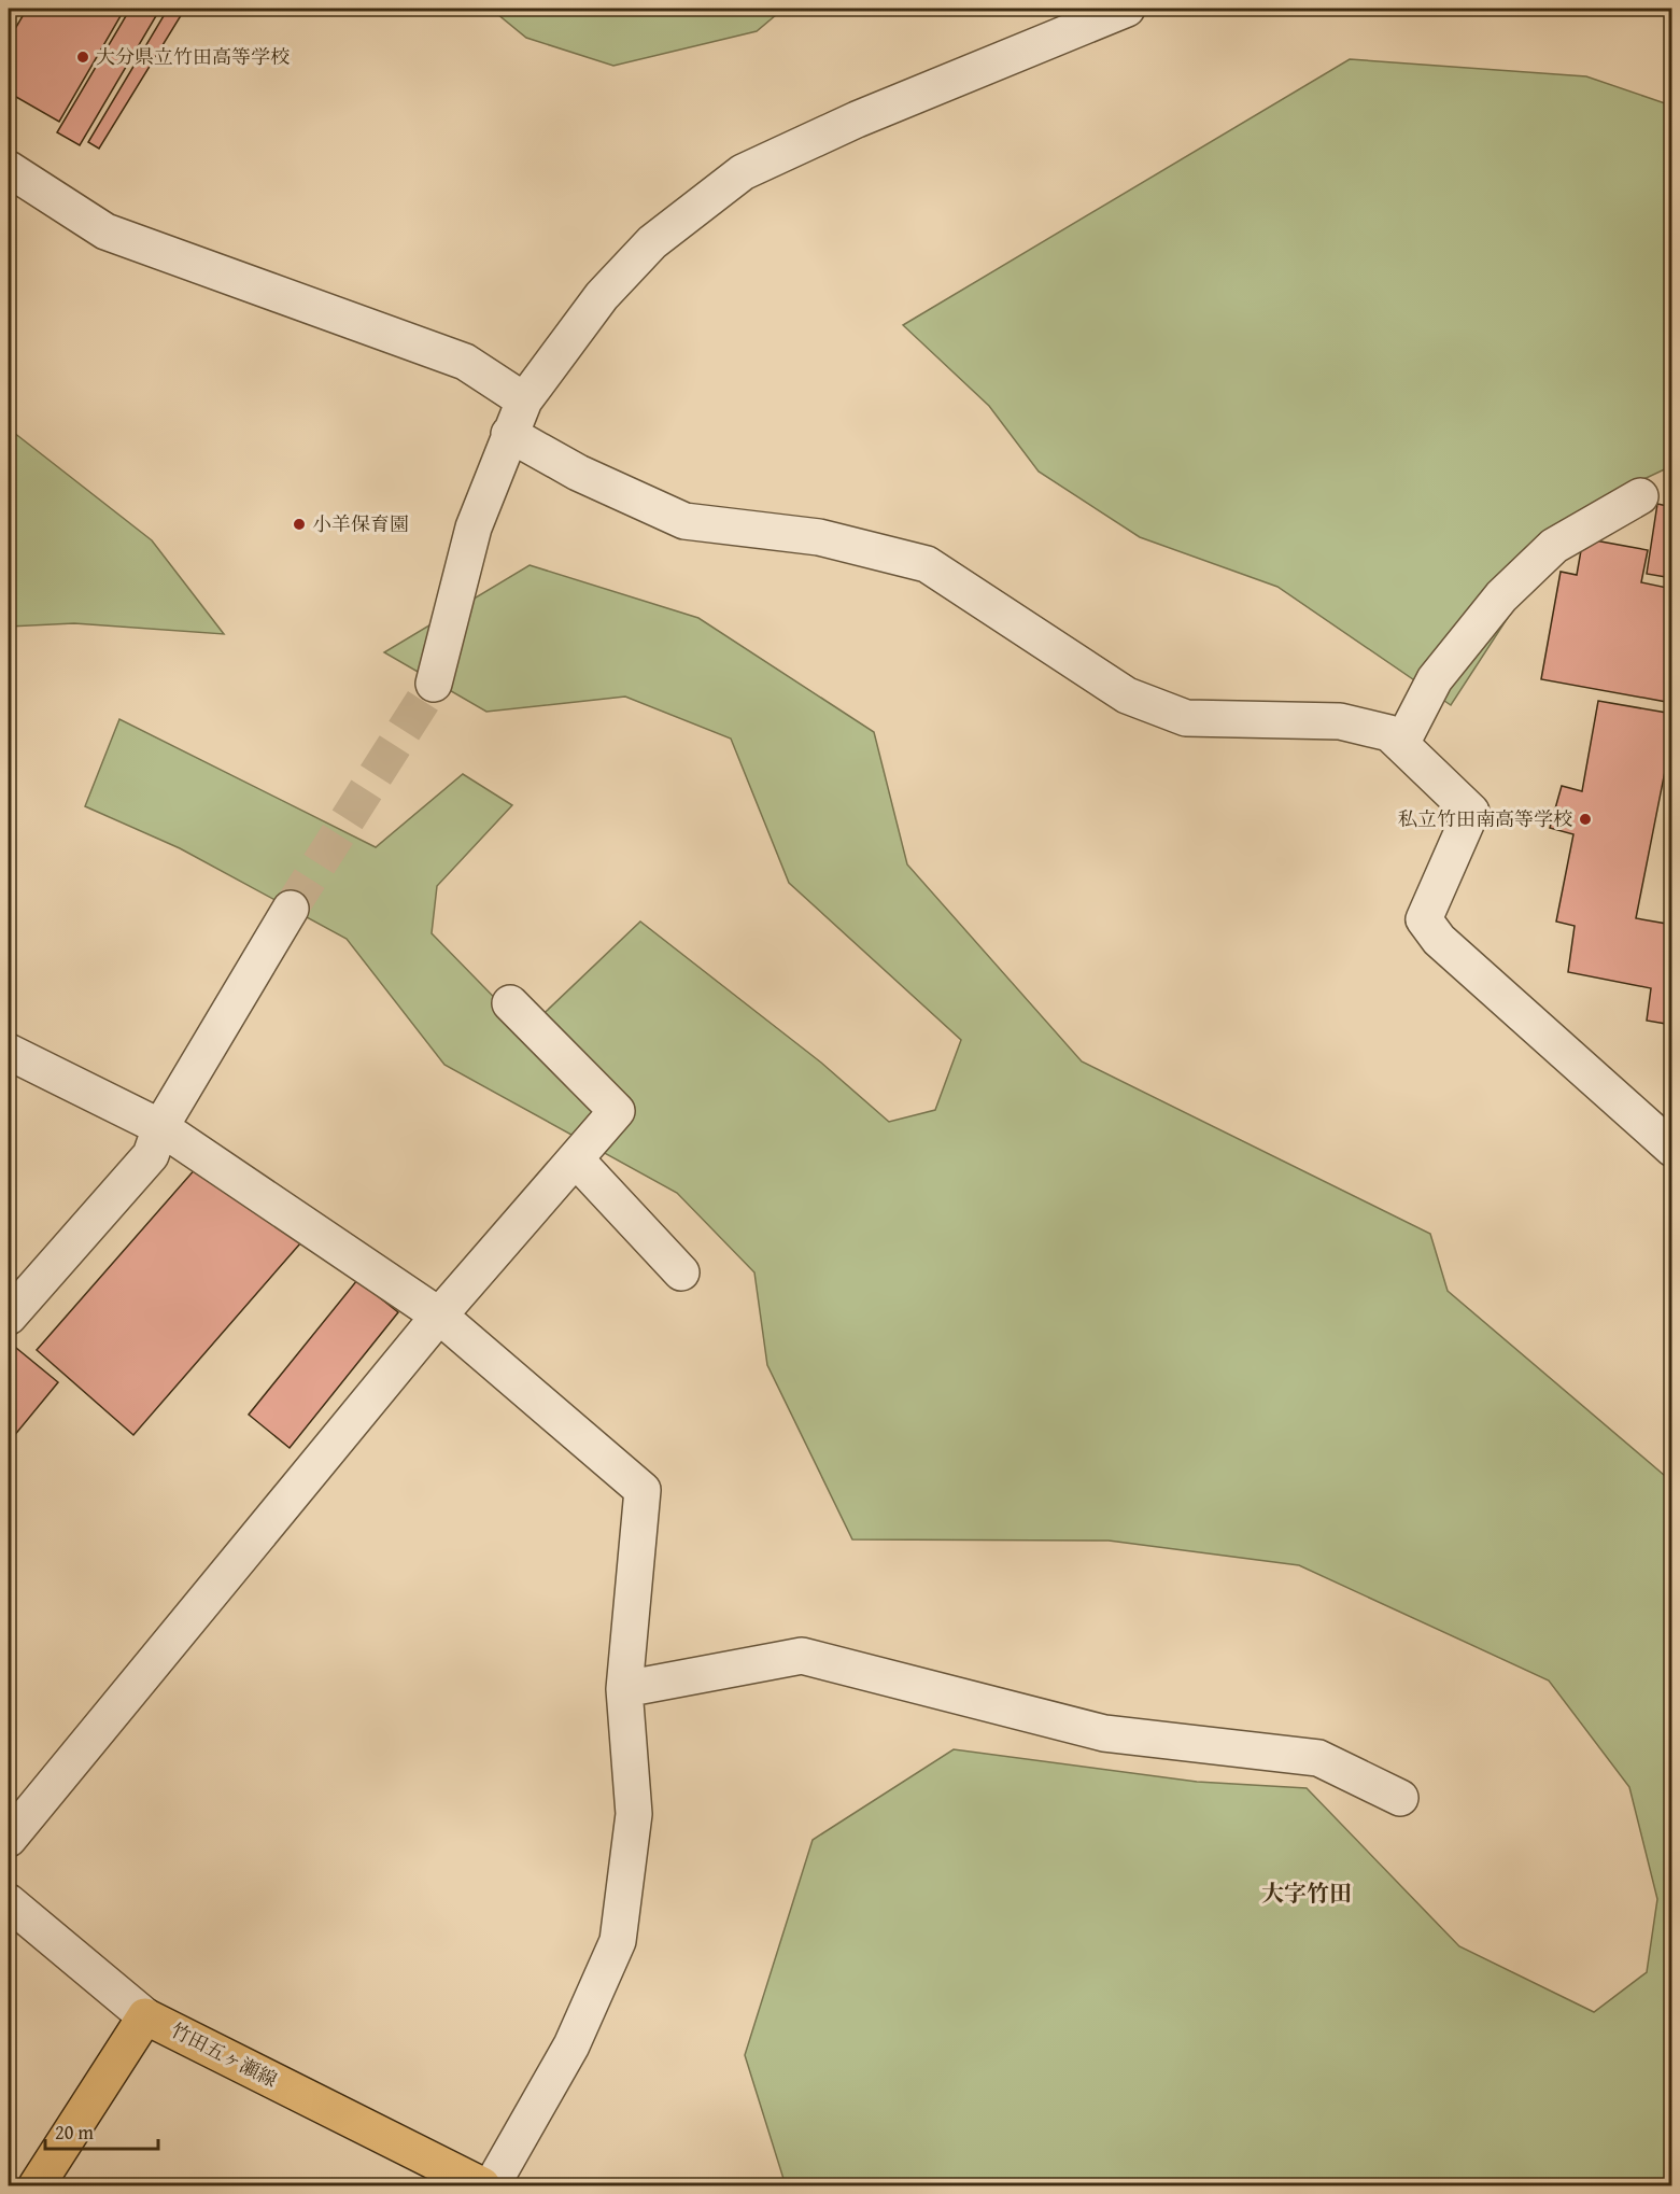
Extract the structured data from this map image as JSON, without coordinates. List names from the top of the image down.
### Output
{
  "streets": {
    "main road": ["竹田五ヶ瀬線"]
  },
  "districts": ["大字竹田"],
  "places": ["大分県立竹田高等学校", "小羊保育園", "私立竹田南高等学校"],
  "scale_bar": "20 m"
}
